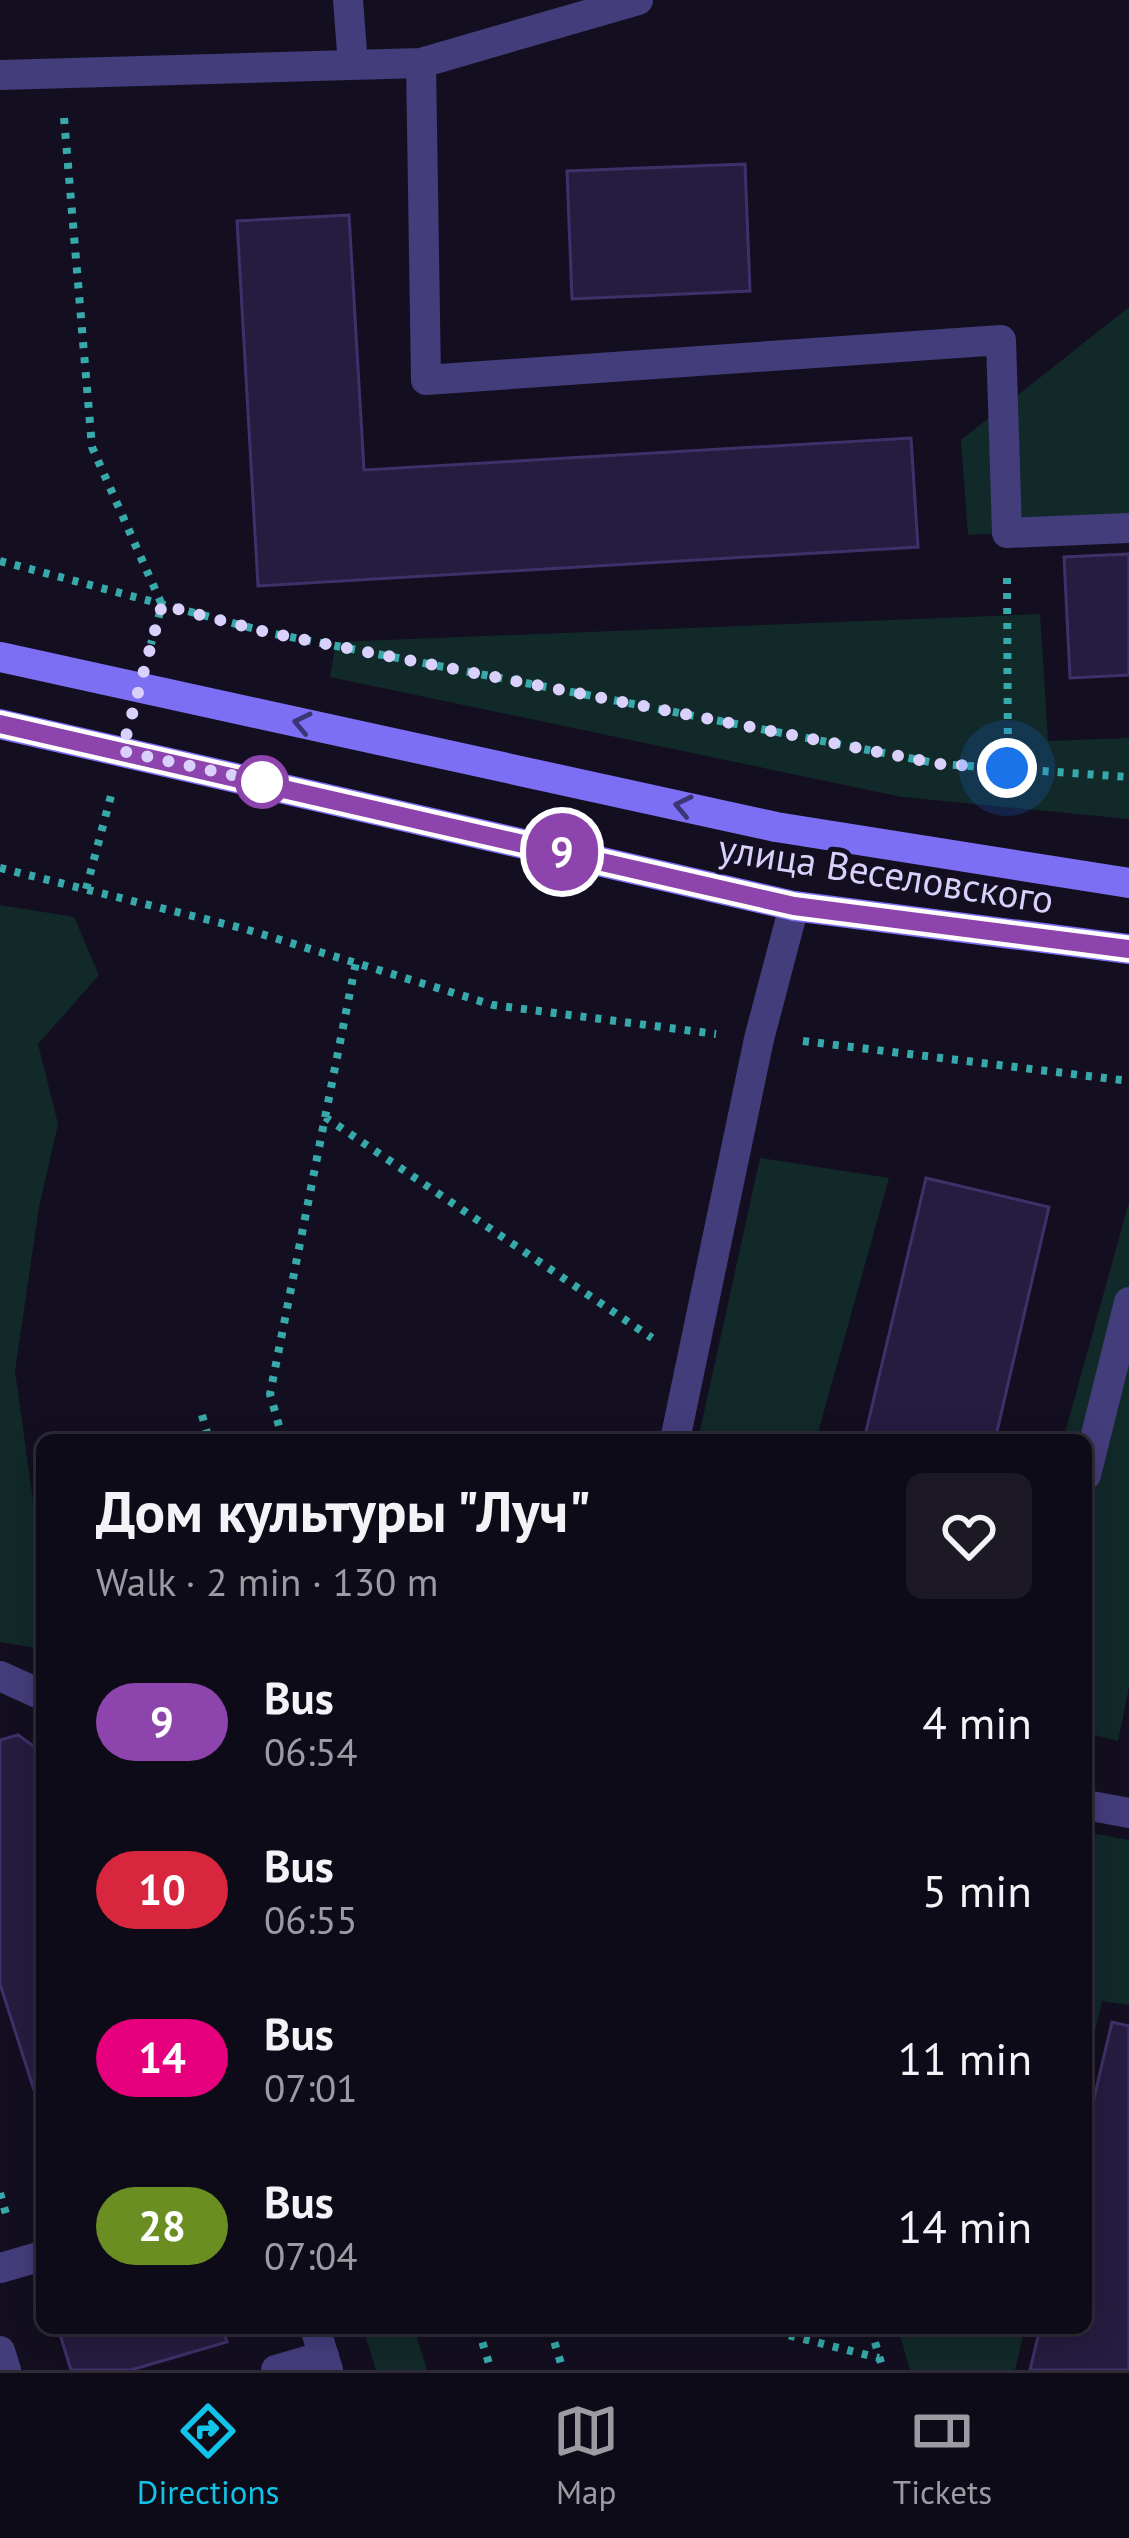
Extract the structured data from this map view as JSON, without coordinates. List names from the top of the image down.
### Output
{
  "streets": {
    "main road": ["улица Веселовского"]
  },
  "lines": ["bus line 9"],
  "page": {
    "on_map": "9",
    "heading": ["Дом культуры \"Луч\"", "Walk · 2 min · 130 m"],
    "list": [
      {
        "mark": "9",
        "name": "Bus",
        "note": "06:54",
        "value": "4 min"
      },
      {
        "mark": "10",
        "name": "Bus",
        "note": "06:55",
        "value": "5 min"
      },
      {
        "mark": "14",
        "name": "Bus",
        "note": "07:01",
        "value": "11 min"
      },
      {
        "mark": "28",
        "name": "Bus",
        "note": "07:04",
        "value": "14 min"
      }
    ],
    "tabs": ["Directions", "Map", "Tickets"]
  }
}
